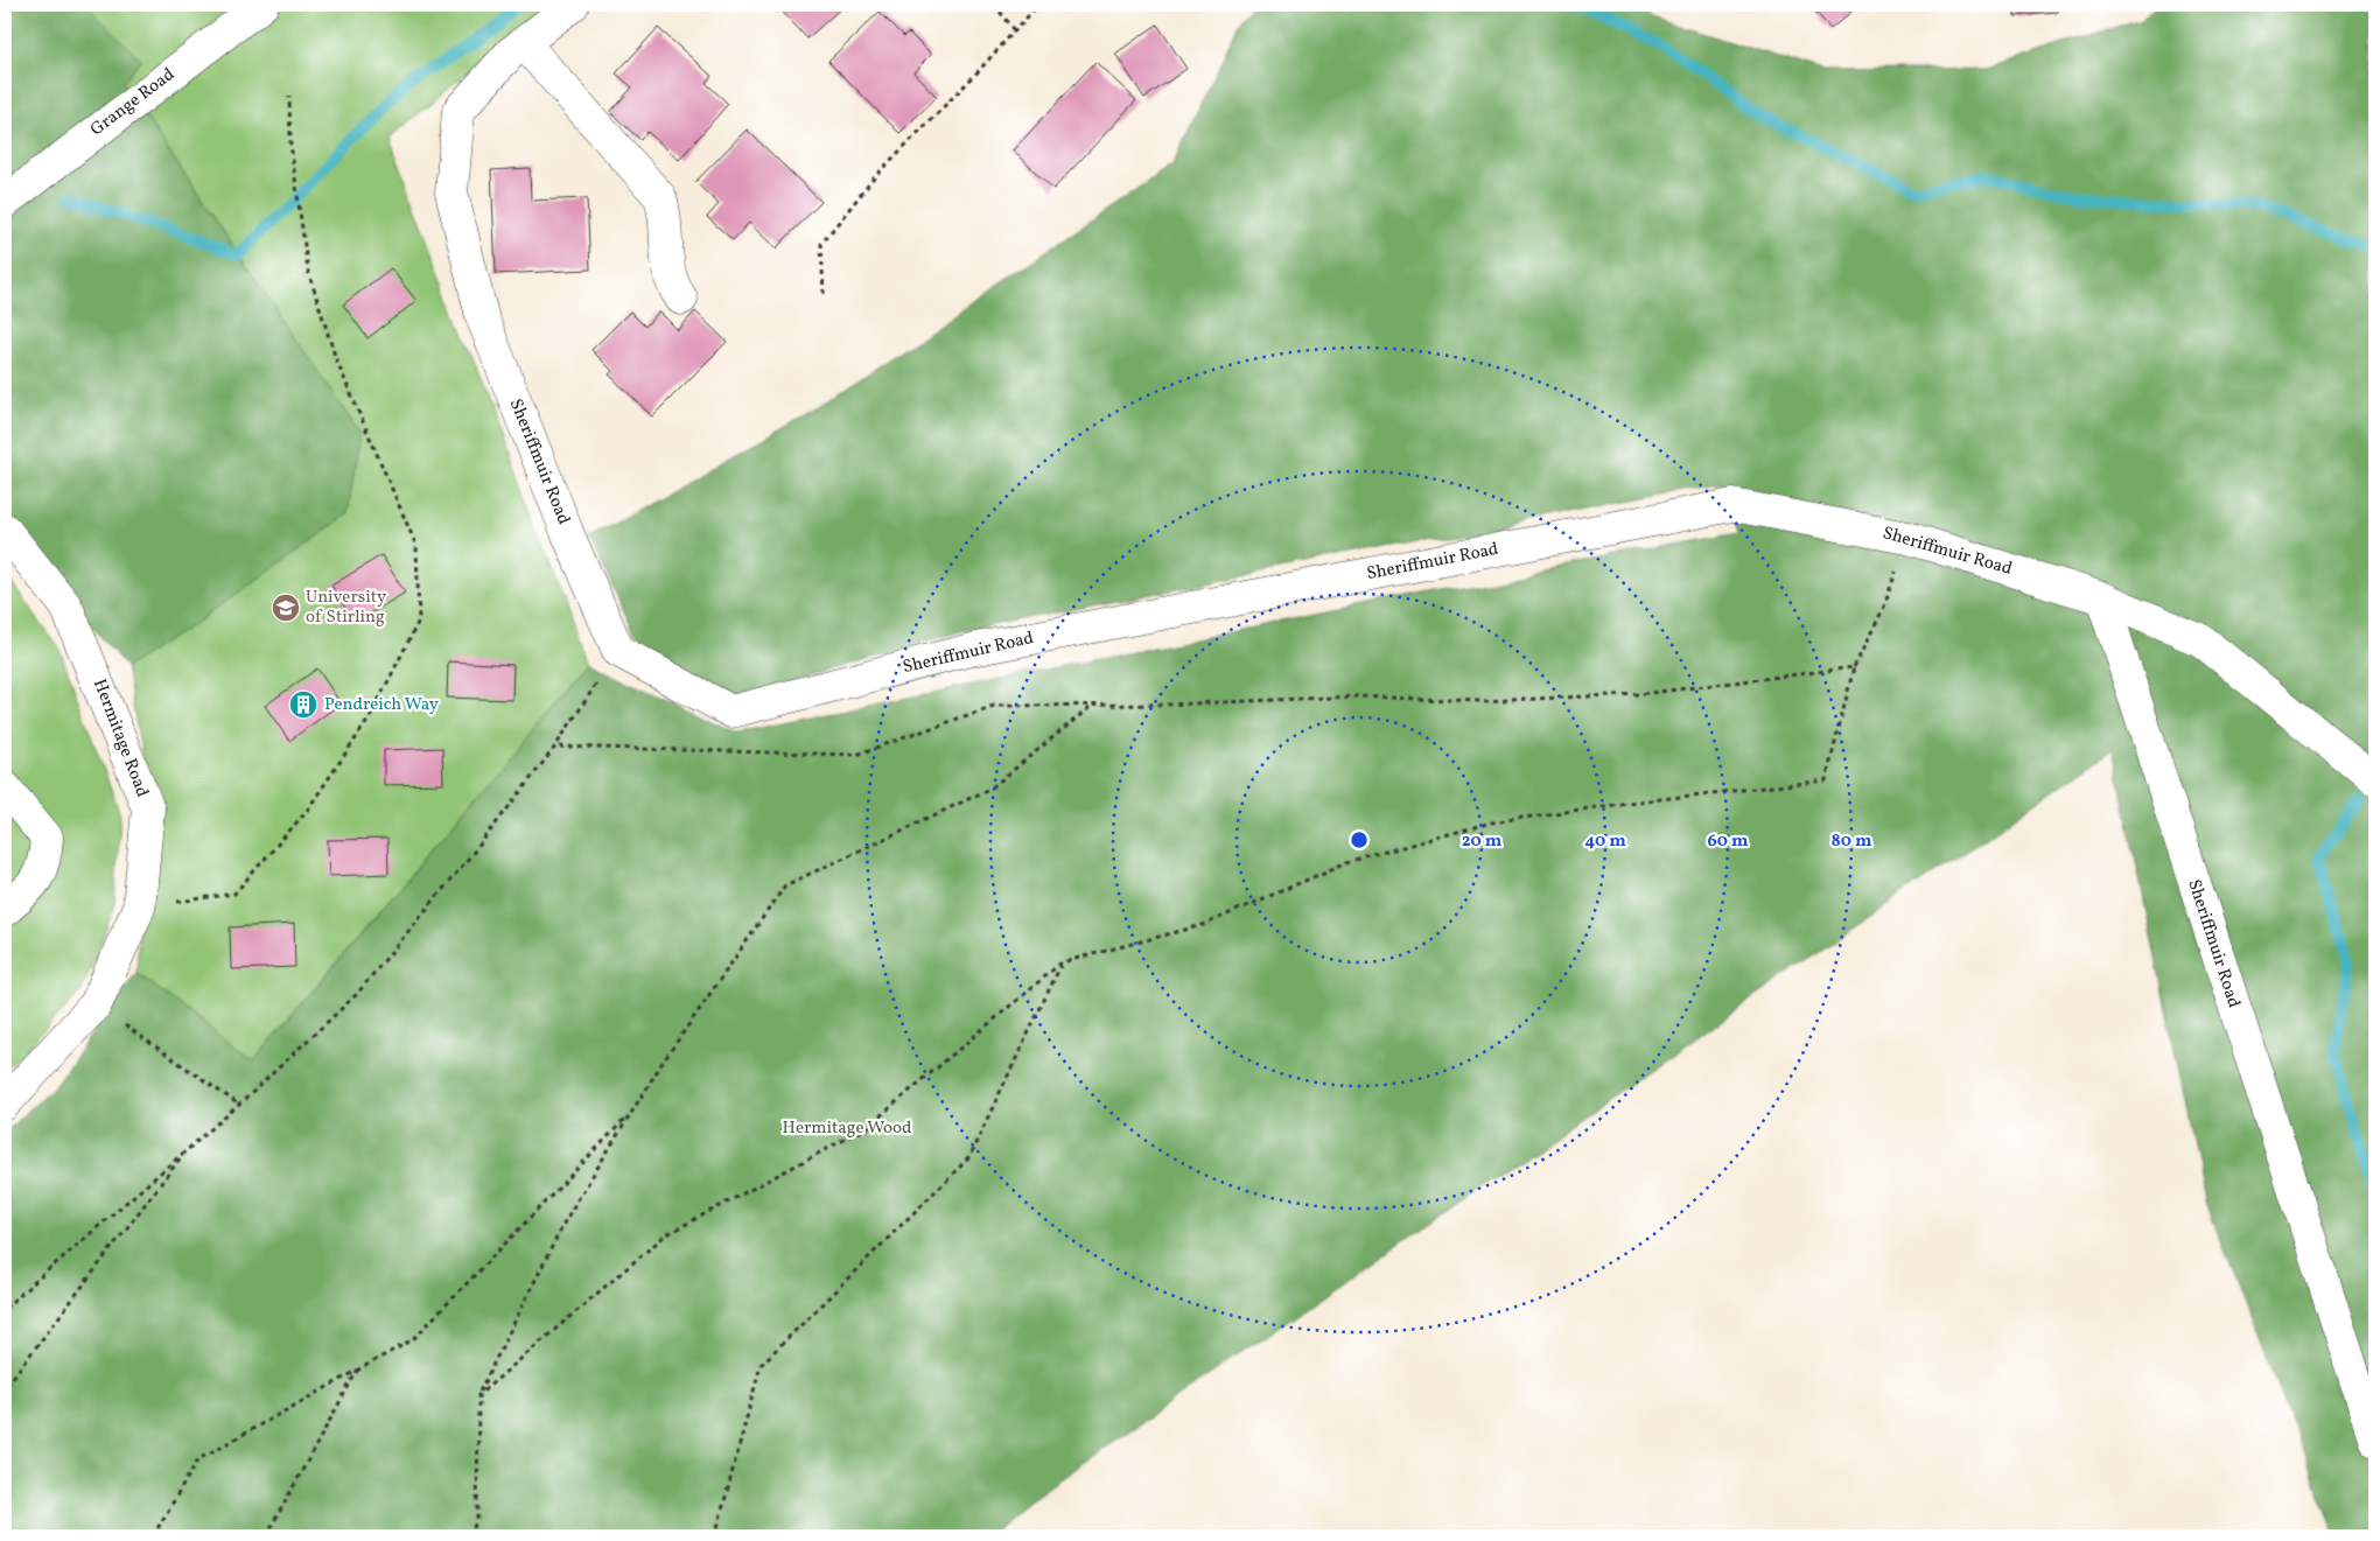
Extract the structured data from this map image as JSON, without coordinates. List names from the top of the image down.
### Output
{
  "streets": {
    "street": ["Grange Road", "Sheriffmuir Road", "Hermitage Road"]
  },
  "parks": ["Hermitage Wood"],
  "places": {
    "school or university": ["University of Stirling"],
    "building": ["Pendreich Way"]
  },
  "rings": [
    "20 m",
    "40 m",
    "60 m",
    "80 m"
  ]
}
